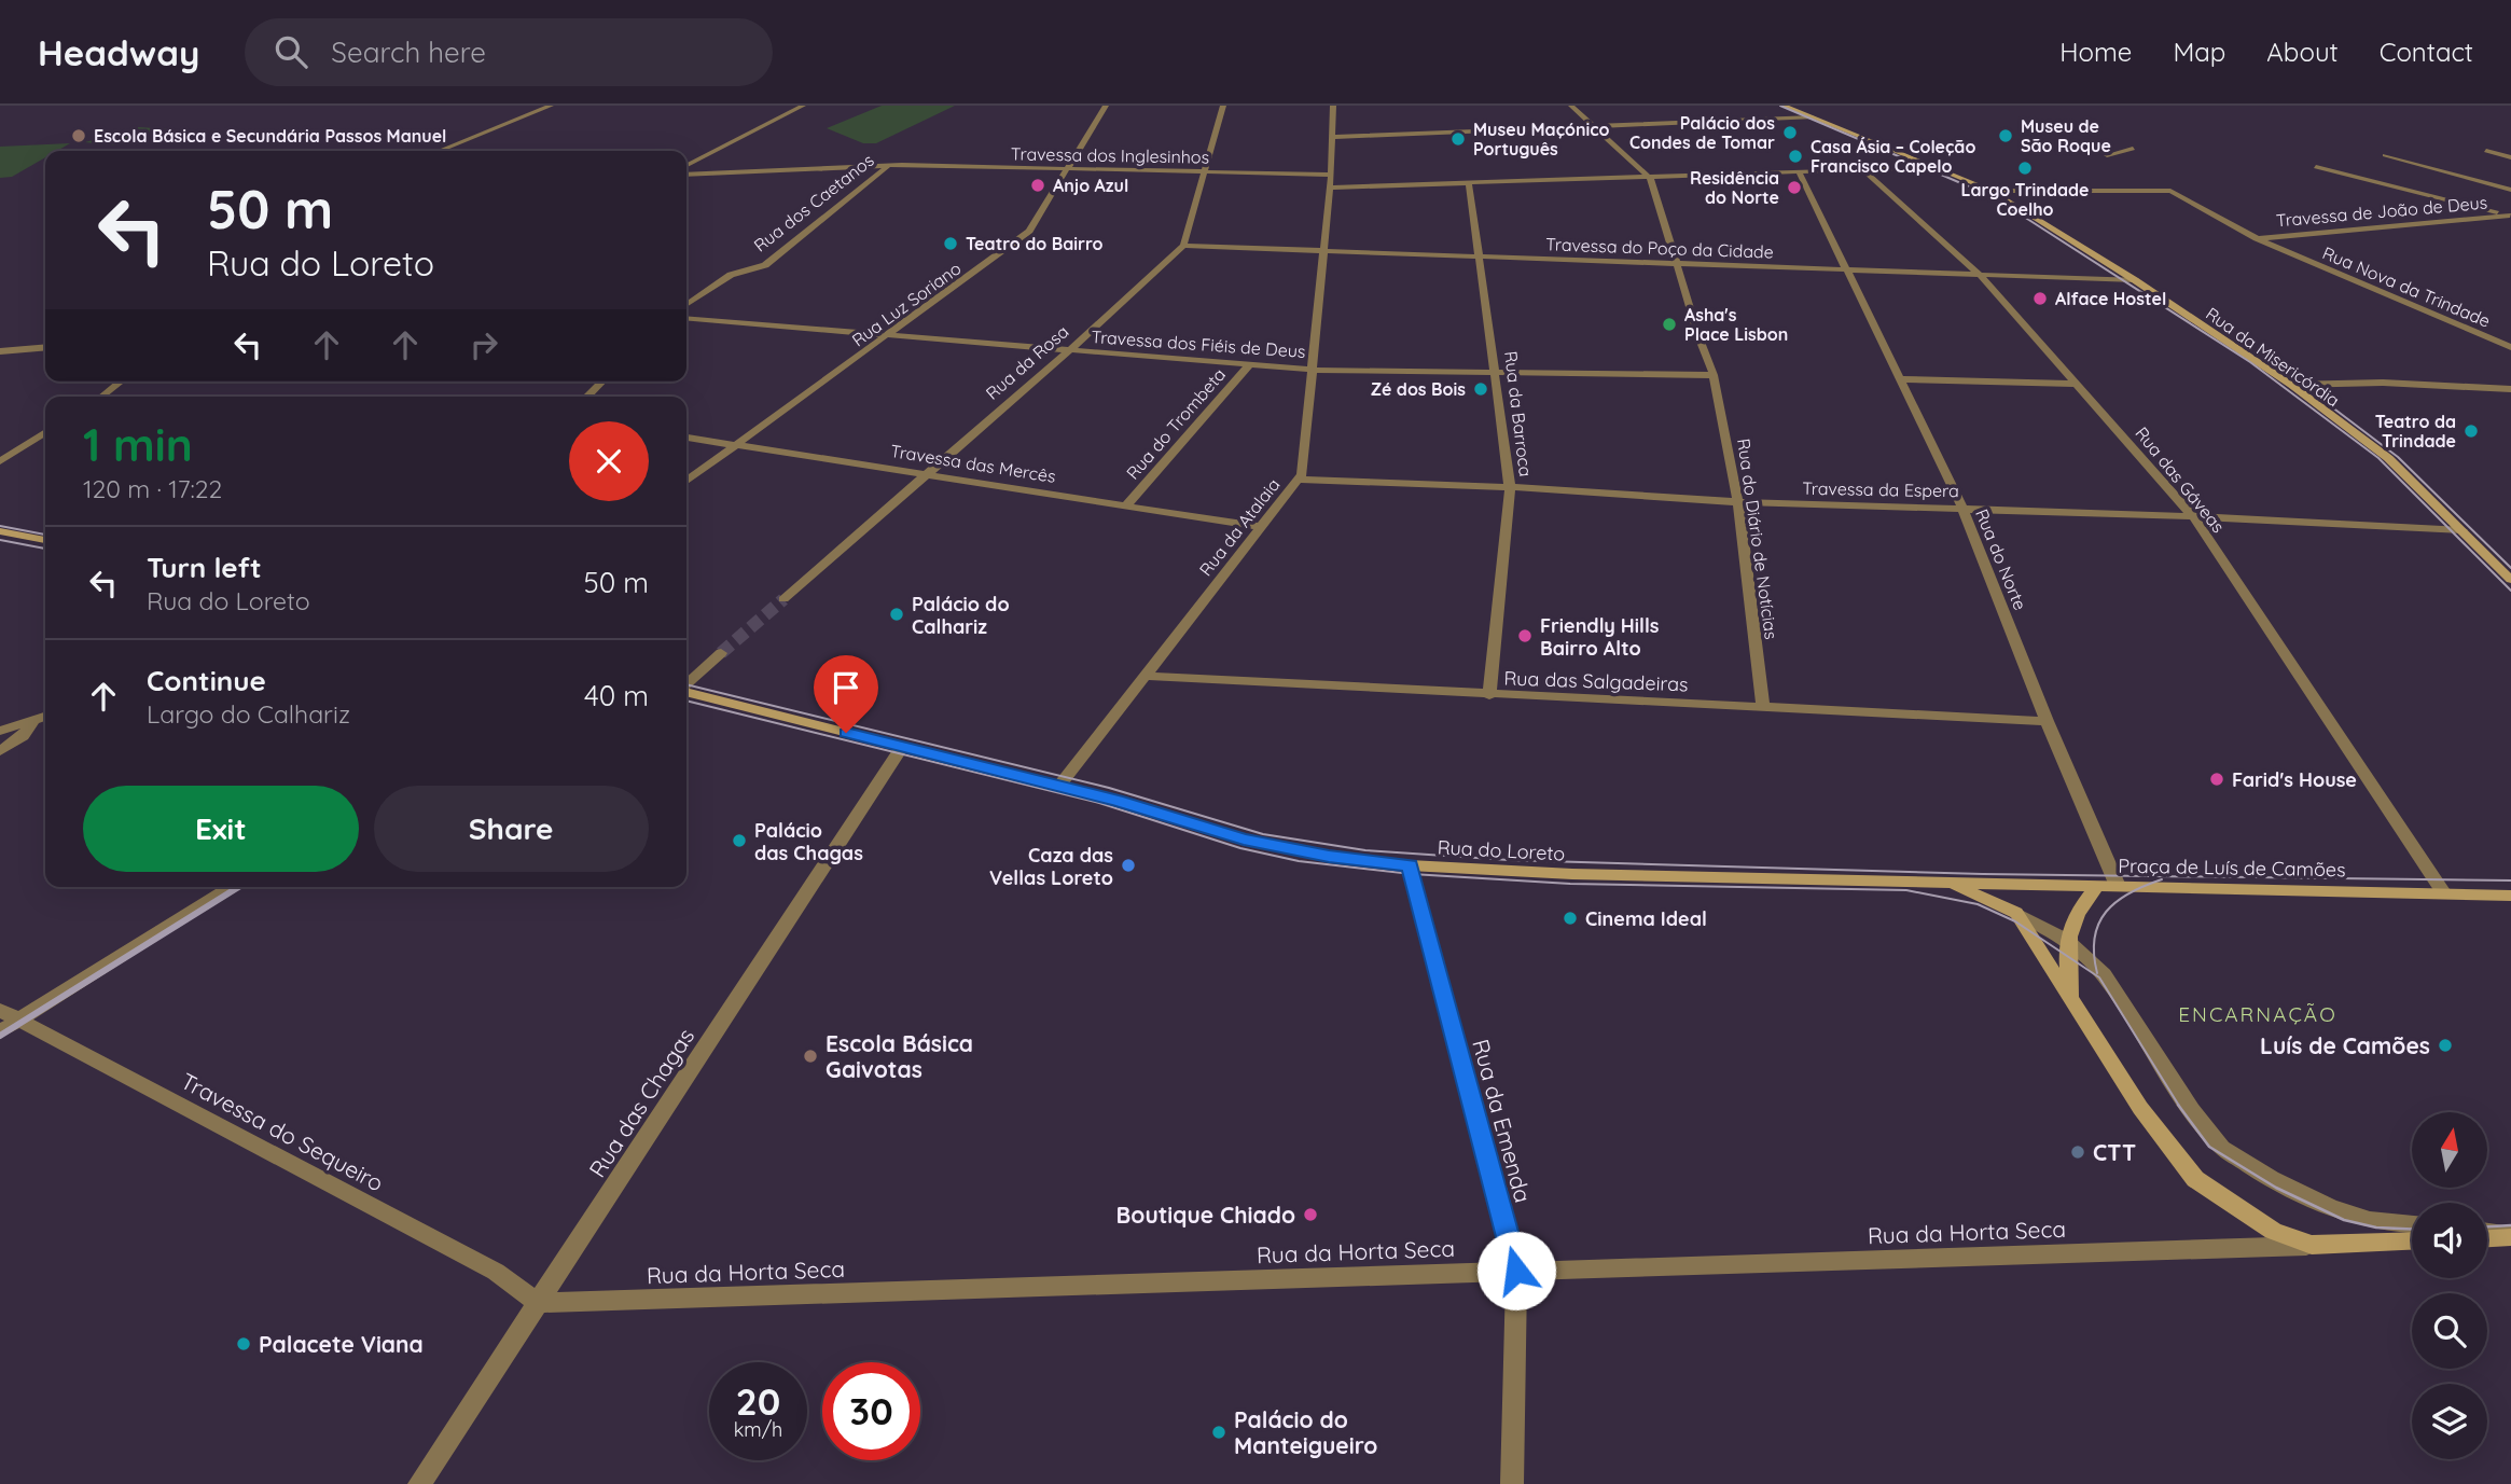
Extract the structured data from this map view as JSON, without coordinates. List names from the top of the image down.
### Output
{
  "streets": {
    "street": [
      "Travessa dos Inglesinhos",
      "Rua dos Caetanos",
      "Travessa de João de Deus",
      "Travessa do Poço da Cidade",
      "Rua Nova da Trindade",
      "Rua Luz Soriano",
      "Travessa dos Fiéis de Deus",
      "Rua da Misericórdia",
      "Rua da Rosa",
      "Rua da Barroca",
      "Rua do Trombeta",
      "Travessa das Mercês",
      "Rua das Gáveas",
      "Travessa da Espera",
      "Rua da Atalaia",
      "Rua do Diário de Notícias",
      "Rua do Norte",
      "Rua das Salgadeiras",
      "Rua do Loreto",
      "Praça de Luís de Camões",
      "Rua das Chagas",
      "Rua da Emenda",
      "Travessa do Sequeiro",
      "Rua da Horta Seca"
    ]
  },
  "crossings": [
    ["Travessa dos Inglesinhos", "Rua dos Caetanos"],
    ["Travessa dos Inglesinhos", "Rua Luz Soriano"],
    ["Travessa dos Inglesinhos", "Rua da Atalaia"],
    ["Travessa de João de Deus", "Rua Nova da Trindade"],
    ["Travessa do Poço da Cidade", "Rua da Misericórdia"],
    ["Travessa do Poço da Cidade", "Rua da Rosa"],
    ["Travessa do Poço da Cidade", "Rua da Barroca"],
    ["Travessa do Poço da Cidade", "Rua das Gáveas"],
    ["Travessa do Poço da Cidade", "Rua da Atalaia"],
    ["Travessa do Poço da Cidade", "Rua do Diário de Notícias"],
    ["Travessa do Poço da Cidade", "Rua do Norte"],
    ["Rua Nova da Trindade", "Rua da Misericórdia"],
    ["Rua Luz Soriano", "Travessa dos Fiéis de Deus"],
    ["Rua Luz Soriano", "Travessa das Mercês"],
    ["Travessa dos Fiéis de Deus", "Rua da Rosa"],
    ["Travessa dos Fiéis de Deus", "Rua da Barroca"],
    ["Travessa dos Fiéis de Deus", "Rua do Trombeta"],
    ["Travessa dos Fiéis de Deus", "Rua da Atalaia"],
    ["Travessa dos Fiéis de Deus", "Rua do Diário de Notícias"],
    ["Rua da Misericórdia", "Travessa da Espera"],
    ["Rua da Rosa", "Travessa das Mercês"],
    ["Rua da Barroca", "Travessa da Espera"],
    ["Rua da Barroca", "Rua das Salgadeiras"],
    ["Rua do Trombeta", "Travessa das Mercês"],
    ["Travessa das Mercês", "Rua da Atalaia"],
    ["Rua das Gáveas", "Travessa da Espera"],
    ["Rua das Gáveas", "Praça de Luís de Camões"],
    ["Travessa da Espera", "Rua da Atalaia"],
    ["Travessa da Espera", "Rua do Diário de Notícias"],
    ["Travessa da Espera", "Rua do Norte"],
    ["Rua da Atalaia", "Rua das Salgadeiras"],
    ["Rua da Atalaia", "Rua do Loreto"],
    ["Rua do Diário de Notícias", "Rua das Salgadeiras"],
    ["Rua do Norte", "Rua das Salgadeiras"],
    ["Rua do Norte", "Praça de Luís de Camões"],
    ["Rua do Loreto", "Praça de Luís de Camões"],
    ["Rua do Loreto", "Rua das Chagas"],
    ["Rua do Loreto", "Rua da Emenda"],
    ["Rua das Chagas", "Travessa do Sequeiro"],
    ["Rua das Chagas", "Rua da Horta Seca"],
    ["Rua da Emenda", "Rua da Horta Seca"],
    ["Travessa do Sequeiro", "Rua da Horta Seca"]
  ],
  "districts": ["ENCARNAÇÃO"],
  "places": [
    "Palácio dos Condes de Tomar",
    "Escola Básica e Secundária Passos Manuel",
    "Museu de São Roque",
    "Museu Maçónico Português",
    "Casa Ásia – Coleção Francisco Capelo",
    "Largo Trindade Coelho",
    "Anjo Azul",
    "Residência do Norte",
    "Teatro do Bairro",
    "Alface Hostel",
    "Asha's Place Lisbon",
    "Zé dos Bois",
    "Teatro da Trindade",
    "Palácio do Calhariz",
    "Friendly Hills Bairro Alto",
    "Farid's House",
    "Palácio das Chagas",
    "Caza das Vellas Loreto",
    "Cinema Ideal",
    "Luís de Camões",
    "Escola Básica Gaivotas",
    "CTT",
    "Boutique Chiado",
    "Palacete Viana",
    "Palácio do Manteigueiro"
  ],
  "north": "top",
  "page": {
    "header": "Headway",
    "search": "Search here",
    "nav": [
      "Home",
      "Map",
      "About",
      "Contact"
    ],
    "turn": ["50 m", "Rua do Loreto"],
    "heading": ["1 min", "120 m · 17:22"],
    "list": [
      {
        "name": "Turn left",
        "note": "Rua do Loreto",
        "value": "50 m"
      },
      {
        "name": "Continue",
        "note": "Largo do Calhariz",
        "value": "40 m"
      }
    ],
    "buttons": ["Exit", "Share"],
    "speed": "20 km/h",
    "limit": "30"
  }
}
